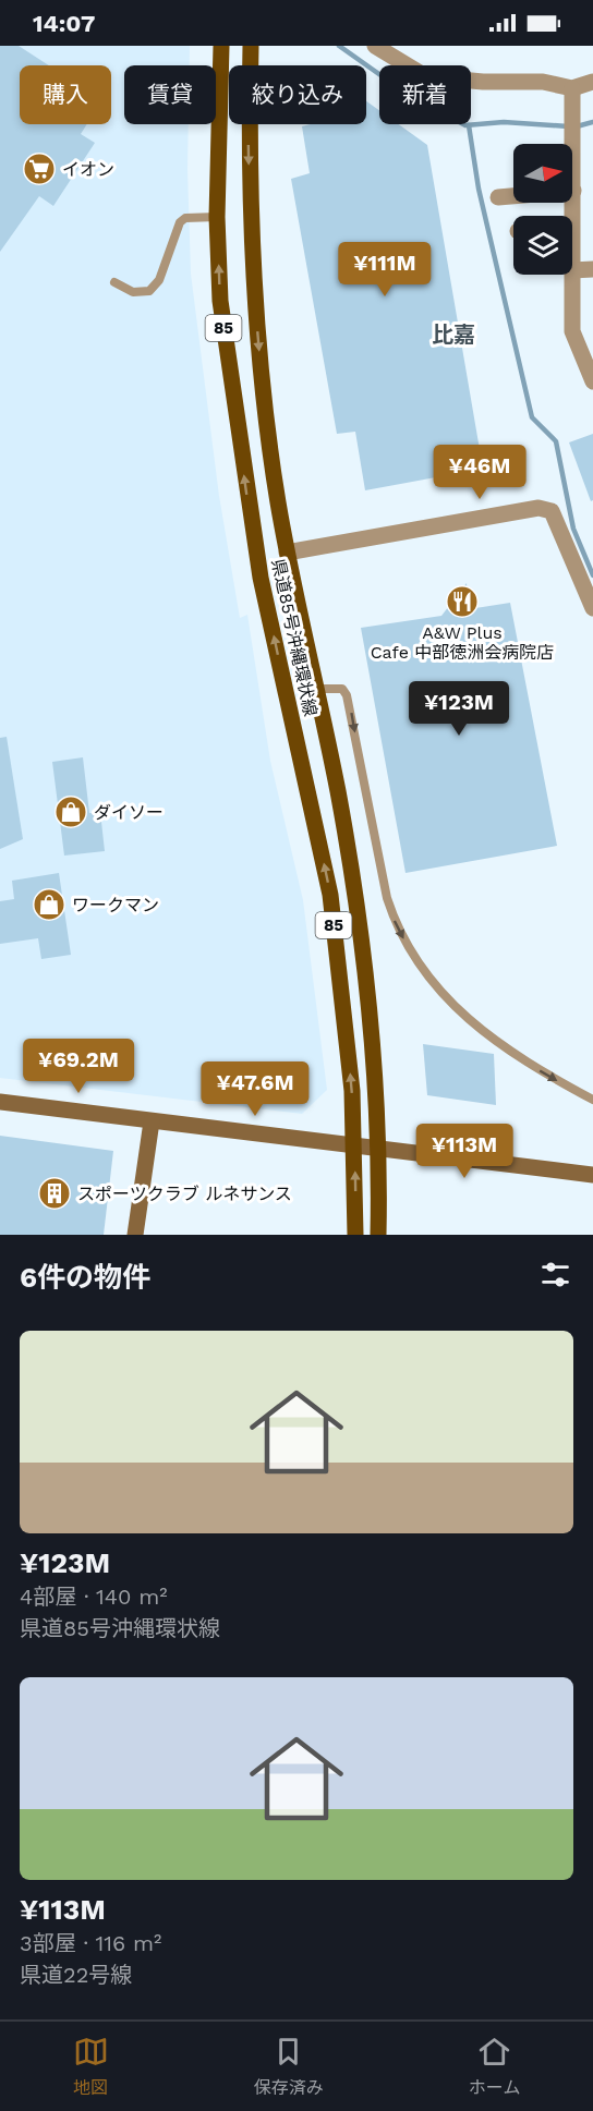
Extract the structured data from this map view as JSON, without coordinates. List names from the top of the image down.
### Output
{
  "streets": {
    "main road": ["85", "県道85号沖縄環状線"]
  },
  "districts": ["比嘉"],
  "places": {
    "supermarket": ["イオン"],
    "restaurant": ["A&W Plus Cafe 中部徳洲会病院店"],
    "shop": ["ダイソー", "ワークマン"],
    "building": ["スポーツクラブ ルネサンス"]
  },
  "north": "right",
  "page": {
    "status": "14:07",
    "chip": [
      "購入",
      "賃貸",
      "絞り込み",
      "新着"
    ],
    "price": [
      "¥111M",
      "¥46M",
      "¥123M",
      "¥69.2M",
      "¥47.6M",
      "¥113M"
    ],
    "heading": "6件の物件",
    "list": [
      {
        "name": "¥123M",
        "note": "4部屋 · 140 m² · 県道85号沖縄環状線"
      },
      {
        "name": "¥113M",
        "note": "3部屋 · 116 m² · 県道22号線"
      }
    ],
    "tabs": ["地図", "保存済み", "ホーム"]
  }
}
